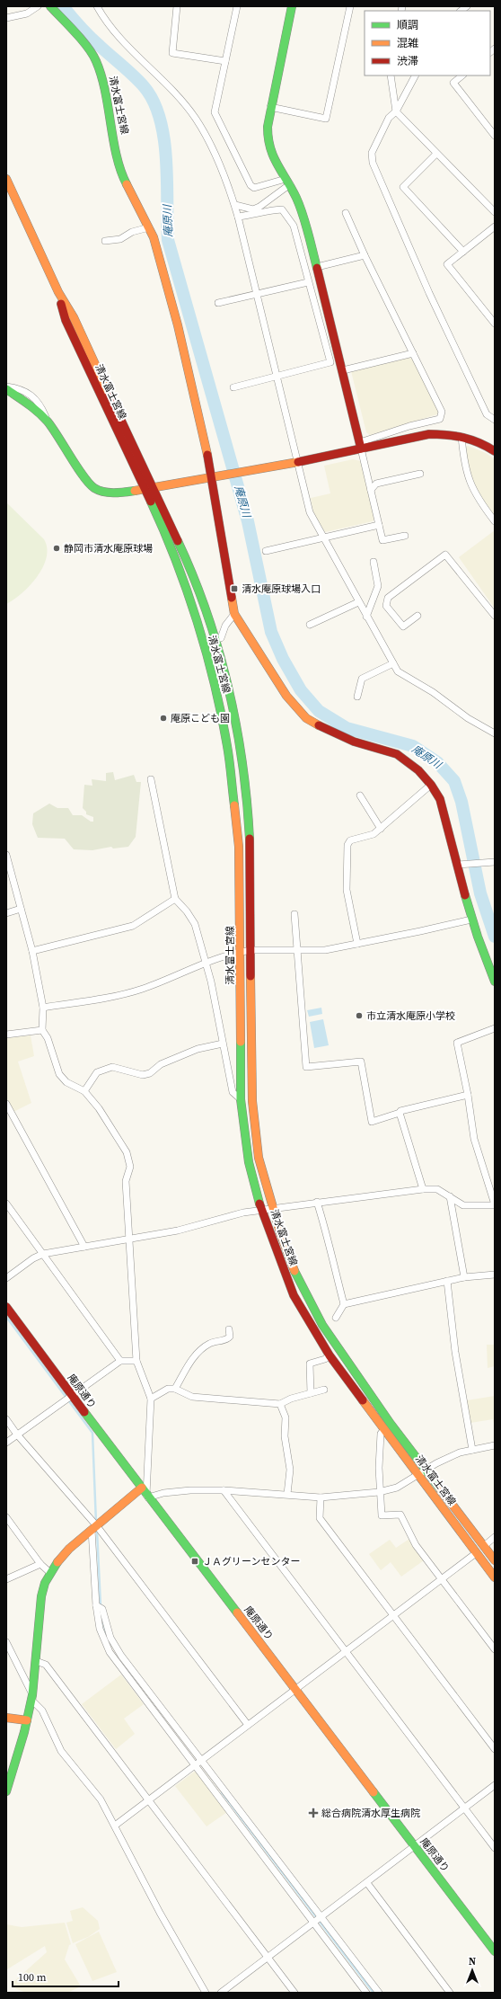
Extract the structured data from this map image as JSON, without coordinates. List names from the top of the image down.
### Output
{
  "streets": {
    "main road": ["清水富士宮線", "庵原通り"]
  },
  "water": ["庵原川"],
  "places": {
    "other": ["静岡市清水庵原球場", "庵原こども園", "市立清水庵原小学校"],
    "transit": ["清水庵原球場入口", "ＪＡグリーンセンター"],
    "health": ["総合病院清水厚生病院"]
  },
  "legend": ["順調", "混雑", "渋滞"],
  "scale_bar": "100 m",
  "north": "top"
}
